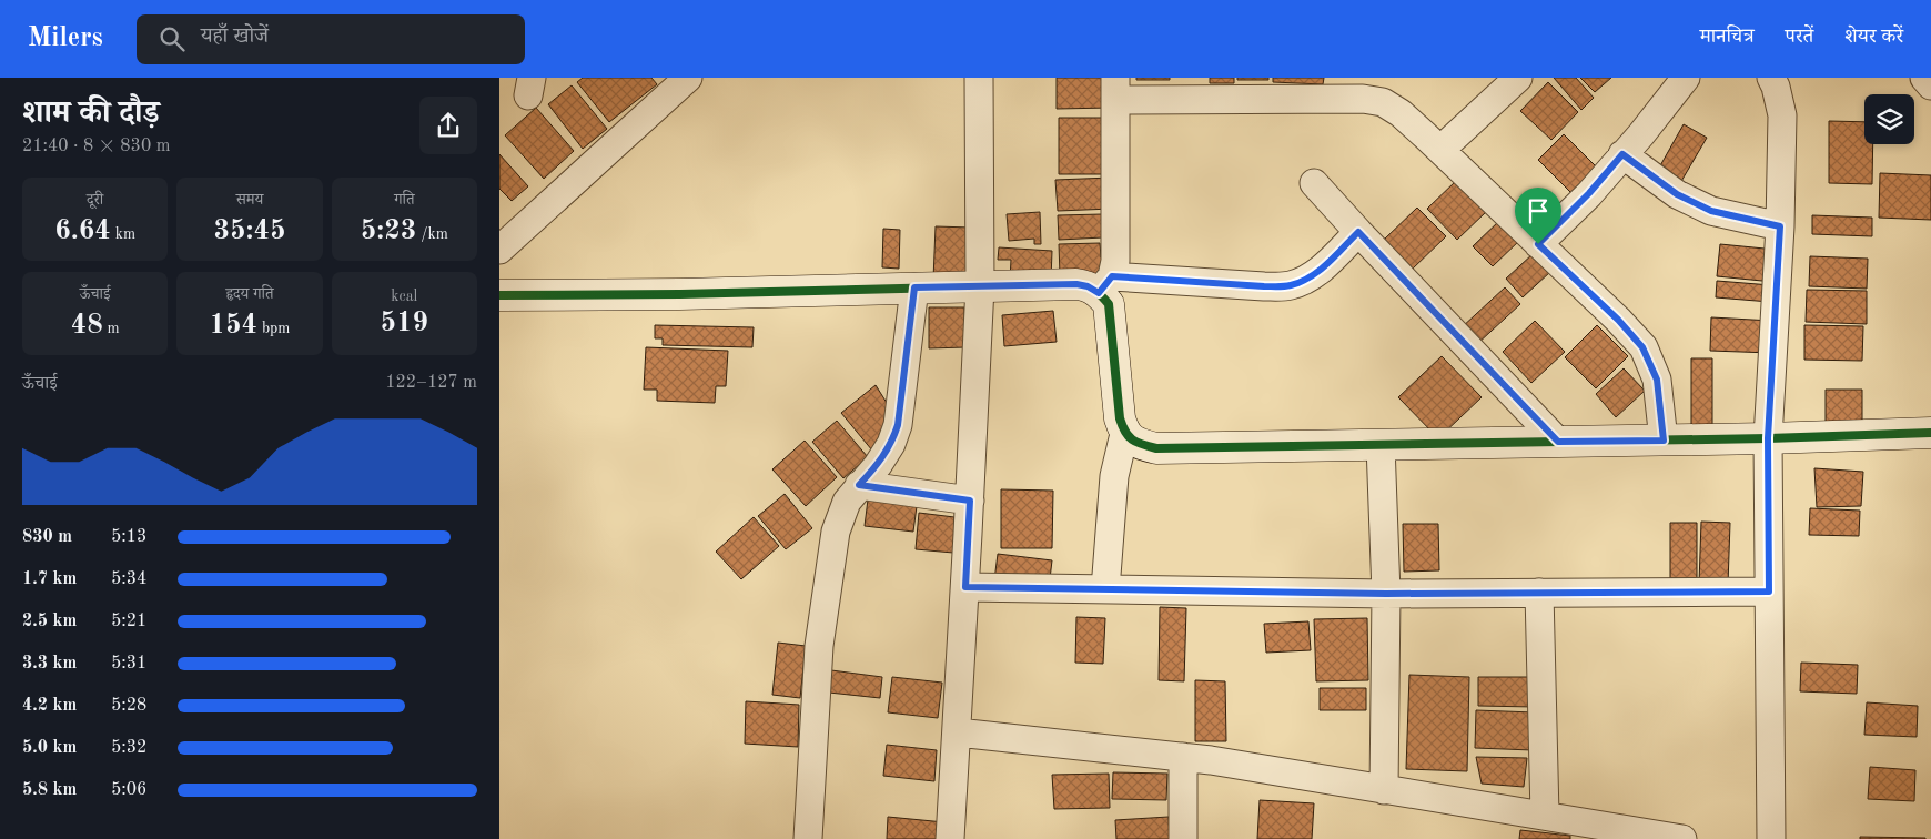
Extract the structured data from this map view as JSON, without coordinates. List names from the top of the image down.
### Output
{
  "page": {
    "header": "Milers",
    "search": "यहाँ खोजें",
    "nav": ["मानचित्र", "परतें", "शेयर करें"],
    "heading": ["शाम की दौड़", "21:40 · 8 × 830 m"],
    "stats": [
      ["दूरी", "6.64 km"],
      ["समय", "35:45"],
      ["गति", "5:23 /km"],
      ["ऊँचाई", "48 m"],
      ["हृदय गति", "154 bpm"],
      ["kcal", "519"]
    ],
    "chart": ["ऊँचाई", "122–127 m"],
    "list": [
      {
        "name": "830 m",
        "note": "5:13"
      },
      {
        "name": "1.7 km",
        "note": "5:34"
      },
      {
        "name": "2.5 km",
        "note": "5:21"
      },
      {
        "name": "3.3 km",
        "note": "5:31"
      },
      {
        "name": "4.2 km",
        "note": "5:28"
      },
      {
        "name": "5.0 km",
        "note": "5:32"
      },
      {
        "name": "5.8 km",
        "note": "5:06"
      }
    ]
  }
}
